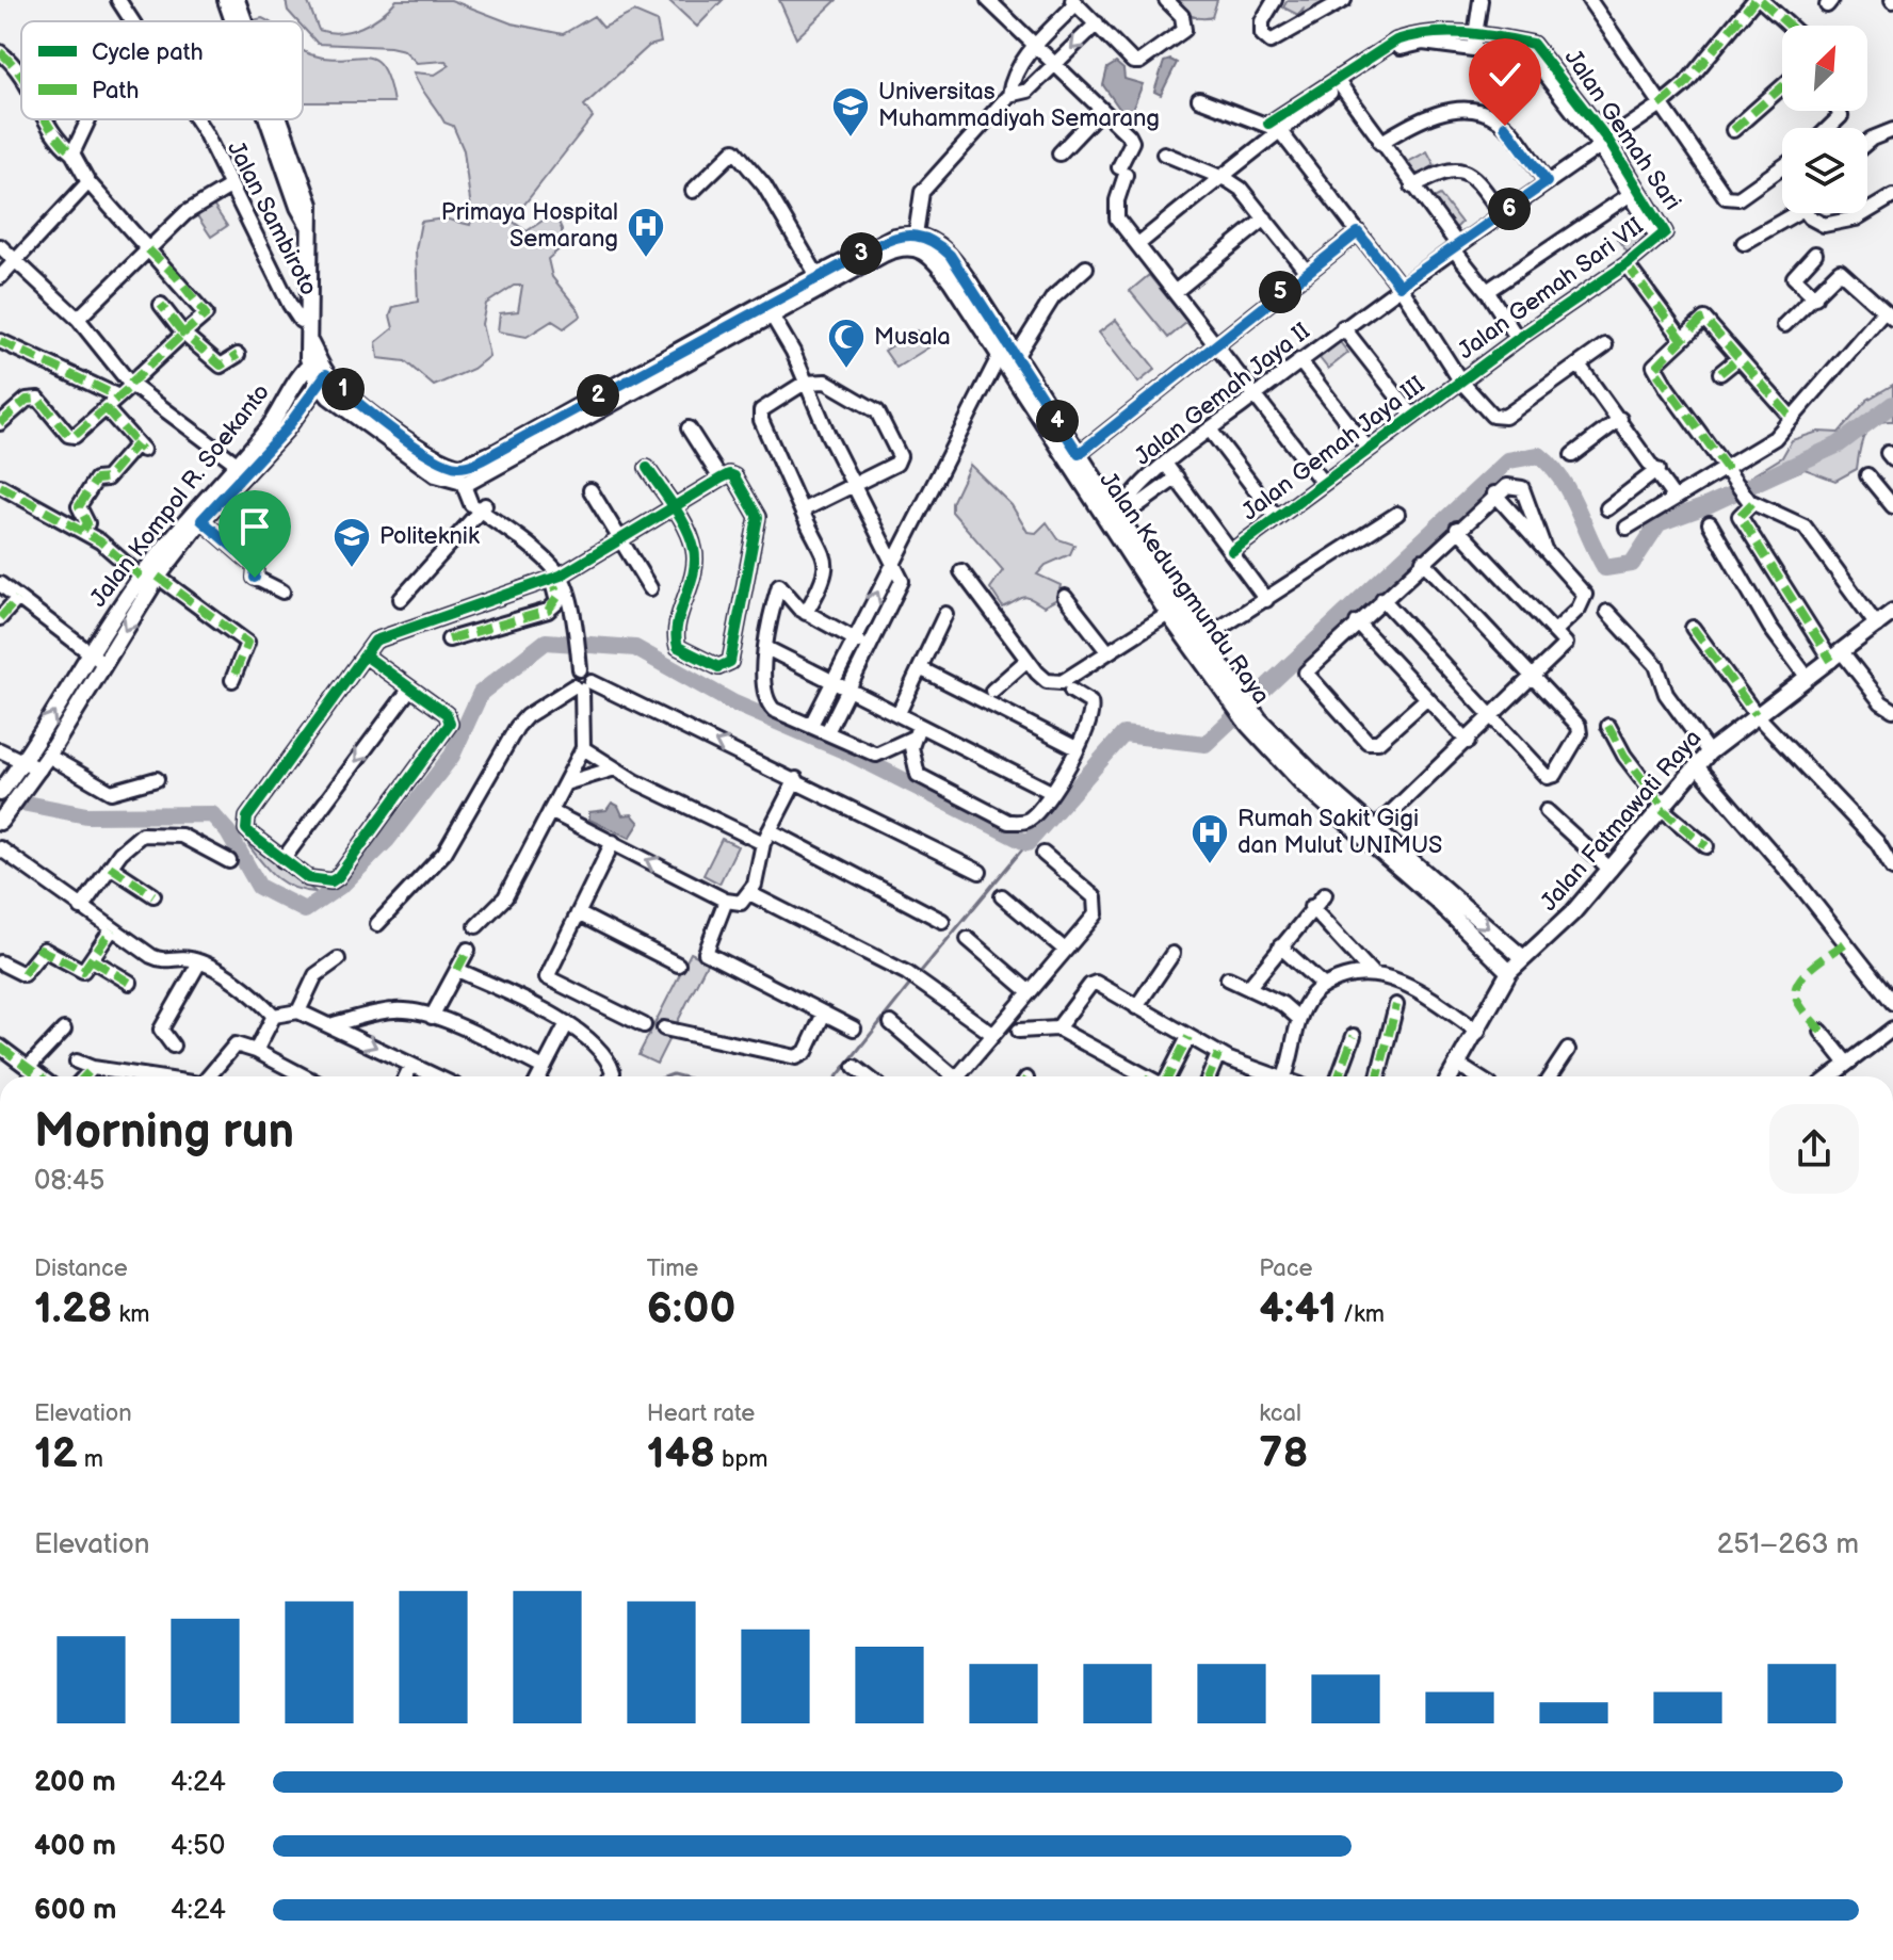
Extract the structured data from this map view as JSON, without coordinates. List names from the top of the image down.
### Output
{
  "streets": {
    "main road": ["Jalan Kompol R. Soekanto", "Jalan Kedungmundu Raya", "Jalan Fatmawati Raya"],
    "street": [
      "Jalan Gemah Sari",
      "Jalan Sambiroto",
      "Jalan Gemah Sari VII",
      "Jalan Gemah Jaya II",
      "Jalan Gemah Jaya III"
    ]
  },
  "crossings": [
    ["Jalan Gemah Sari", "Jalan Gemah Sari VII"],
    ["Jalan Gemah Sari", "Jalan Gemah Jaya II"],
    ["Jalan Gemah Sari VII", "Jalan Gemah Jaya III"],
    ["Jalan Gemah Jaya II", "Jalan Kedungmundu Raya"],
    ["Jalan Kedungmundu Raya", "Jalan Fatmawati Raya"]
  ],
  "places": {
    "school or university": ["Universitas Muhammadiyah Semarang", "Politeknik"],
    "hospital": ["Primaya Hospital Semarang", "Rumah Sakit Gigi dan Mulut UNIMUS"],
    "mosque": ["Musala"]
  },
  "legend": ["Cycle path", "Path"],
  "north": "top right",
  "page": {
    "pins": [
      "6",
      "3",
      "5",
      "1",
      "2",
      "4"
    ],
    "heading": ["Morning run", "08:45"],
    "stats": [
      ["Distance", "1.28 km"],
      ["Time", "6:00"],
      ["Pace", "4:41 /km"],
      ["Elevation", "12 m"],
      ["Heart rate", "148 bpm"],
      ["kcal", "78"]
    ],
    "chart": ["Elevation", "251–263 m"],
    "list": [
      {
        "name": "200 m",
        "note": "4:24"
      },
      {
        "name": "400 m",
        "note": "4:50"
      },
      {
        "name": "600 m",
        "note": "4:24"
      }
    ]
  }
}
